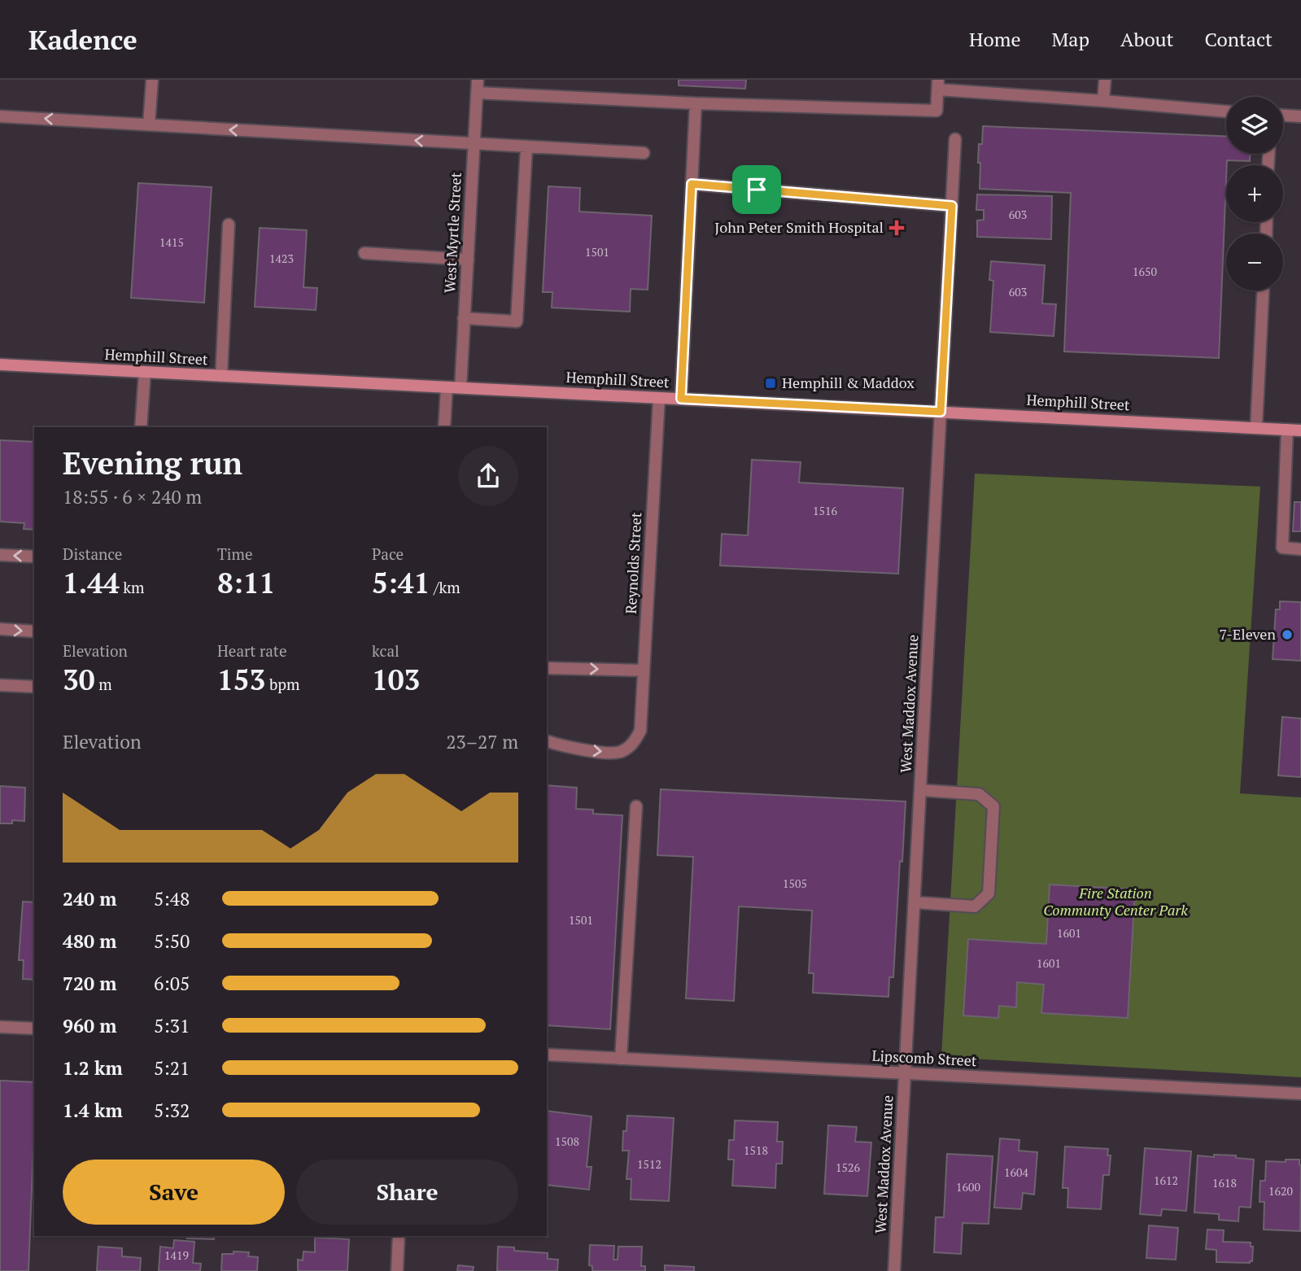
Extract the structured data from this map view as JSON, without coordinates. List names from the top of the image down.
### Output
{
  "streets": {
    "main road": ["Hemphill Street"],
    "street": [
      "West Myrtle Street",
      "Reynolds Street",
      "West Maddox Avenue",
      "Lipscomb Street"
    ]
  },
  "crossings": [
    ["West Myrtle Street", "Hemphill Street"],
    ["Hemphill Street", "Reynolds Street"],
    ["Hemphill Street", "West Maddox Avenue"],
    ["West Maddox Avenue", "Lipscomb Street"]
  ],
  "parks": ["Fire Station Communty Center Park"],
  "places": {
    "health": ["John Peter Smith Hospital"],
    "transit": ["Hemphill & Maddox"],
    "other": ["7-Eleven"]
  },
  "house_numbers": [
    "603",
    "1415",
    "1501",
    "1423",
    "1650",
    "603",
    "1516",
    "1505",
    "1501",
    "1601",
    "1601",
    "1508",
    "1518",
    "1512",
    "1526",
    "1604",
    "1612",
    "1618",
    "1600",
    "1620",
    "1419"
  ],
  "page": {
    "header": "Kadence",
    "nav": [
      "Home",
      "Map",
      "About",
      "Contact"
    ],
    "map_buttons": ["+", "−"],
    "heading": ["Evening run", "18:55 · 6 × 240 m"],
    "stats": [
      ["Distance", "1.44 km"],
      ["Time", "8:11"],
      ["Pace", "5:41 /km"],
      ["Elevation", "30 m"],
      ["Heart rate", "153 bpm"],
      ["kcal", "103"]
    ],
    "chart": ["Elevation", "23–27 m"],
    "list": [
      {
        "name": "240 m",
        "note": "5:48"
      },
      {
        "name": "480 m",
        "note": "5:50"
      },
      {
        "name": "720 m",
        "note": "6:05"
      },
      {
        "name": "960 m",
        "note": "5:31"
      },
      {
        "name": "1.2 km",
        "note": "5:21"
      },
      {
        "name": "1.4 km",
        "note": "5:32"
      }
    ],
    "buttons": ["Save", "Share"]
  }
}
